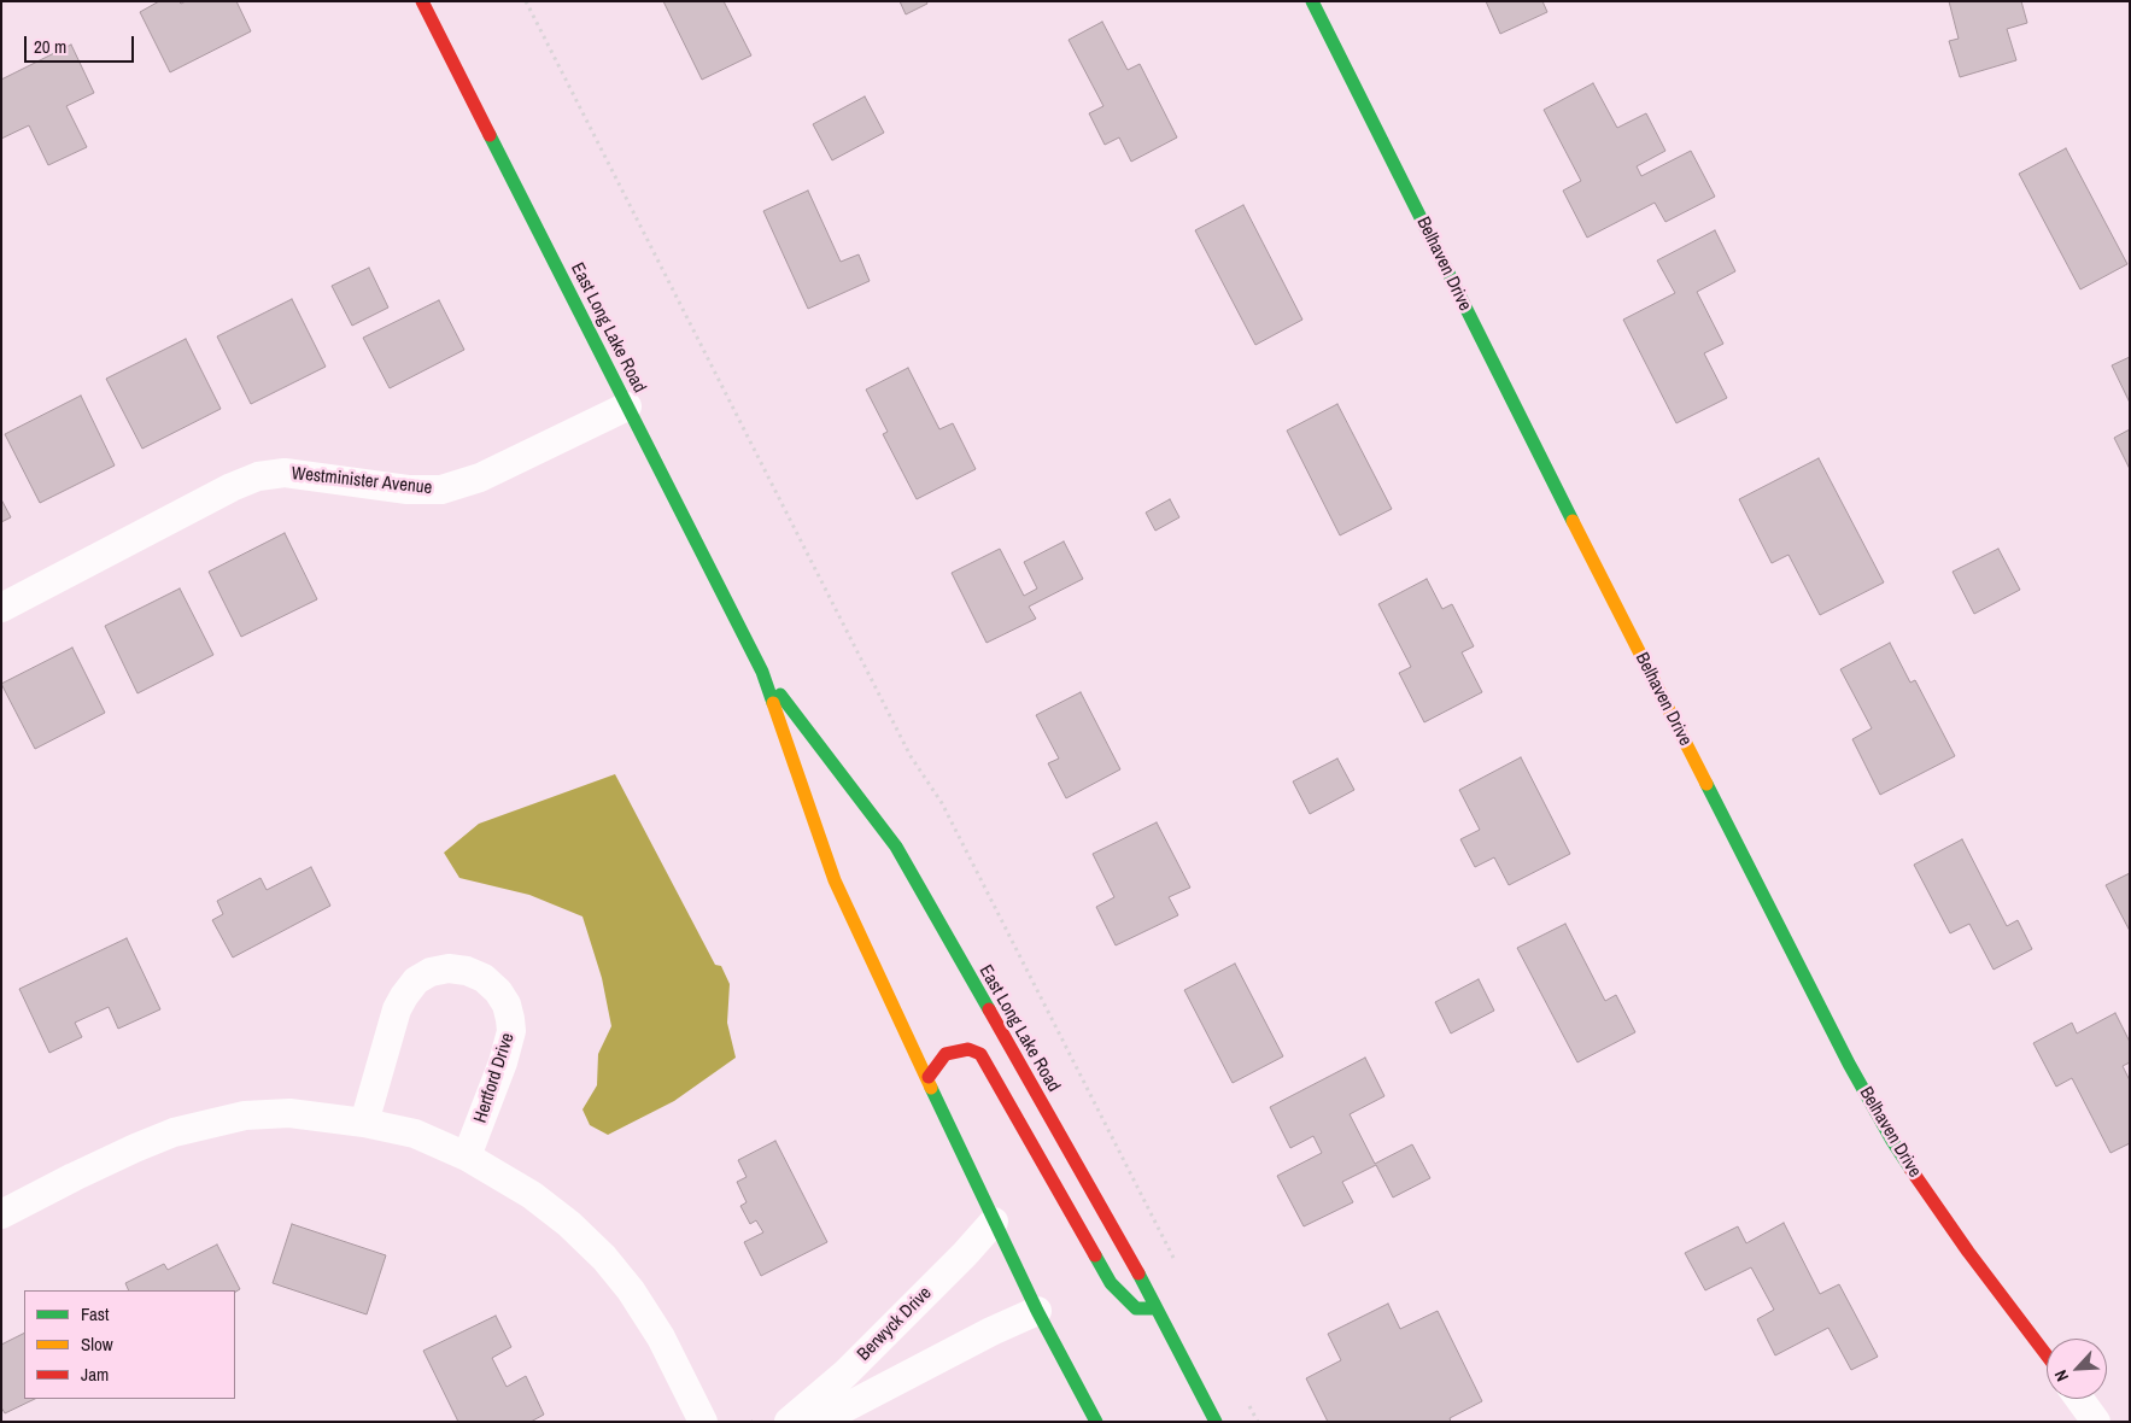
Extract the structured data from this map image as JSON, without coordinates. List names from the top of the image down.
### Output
{
  "streets": {
    "main road": ["Belhaven Drive", "East Long Lake Road"],
    "street": ["Westminister Avenue", "Hertford Drive", "Berwyck Drive"]
  },
  "crossings": [
    ["East Long Lake Road", "Westminister Avenue"],
    ["East Long Lake Road", "Berwyck Drive"]
  ],
  "legend": ["Fast", "Slow", "Jam"],
  "scale_bar": "20 m",
  "north": "bottom left"
}
